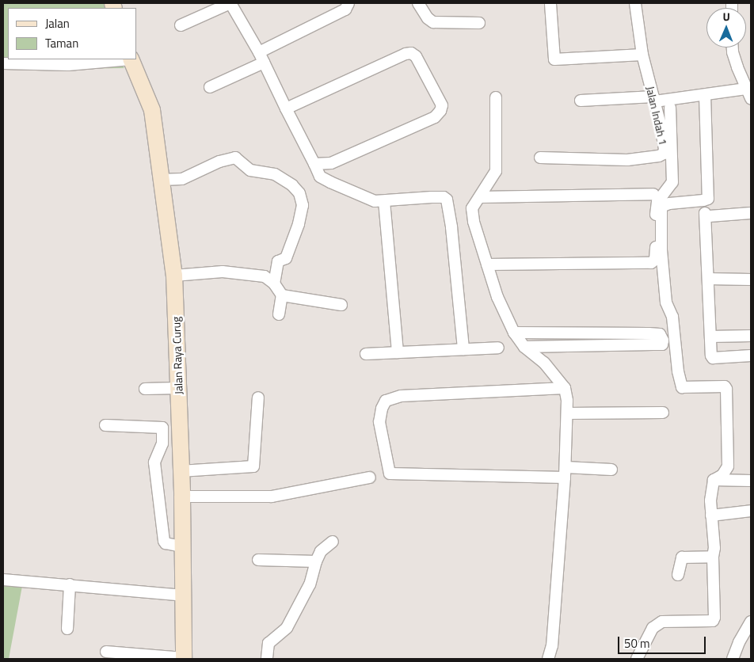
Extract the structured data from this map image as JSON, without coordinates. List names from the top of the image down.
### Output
{
  "streets": {
    "main road": ["Jalan Raya Curug"],
    "street": ["Jalan Indah 1"]
  },
  "legend": ["Jalan", "Taman"],
  "scale_bar": "50 m",
  "north": "top"
}
